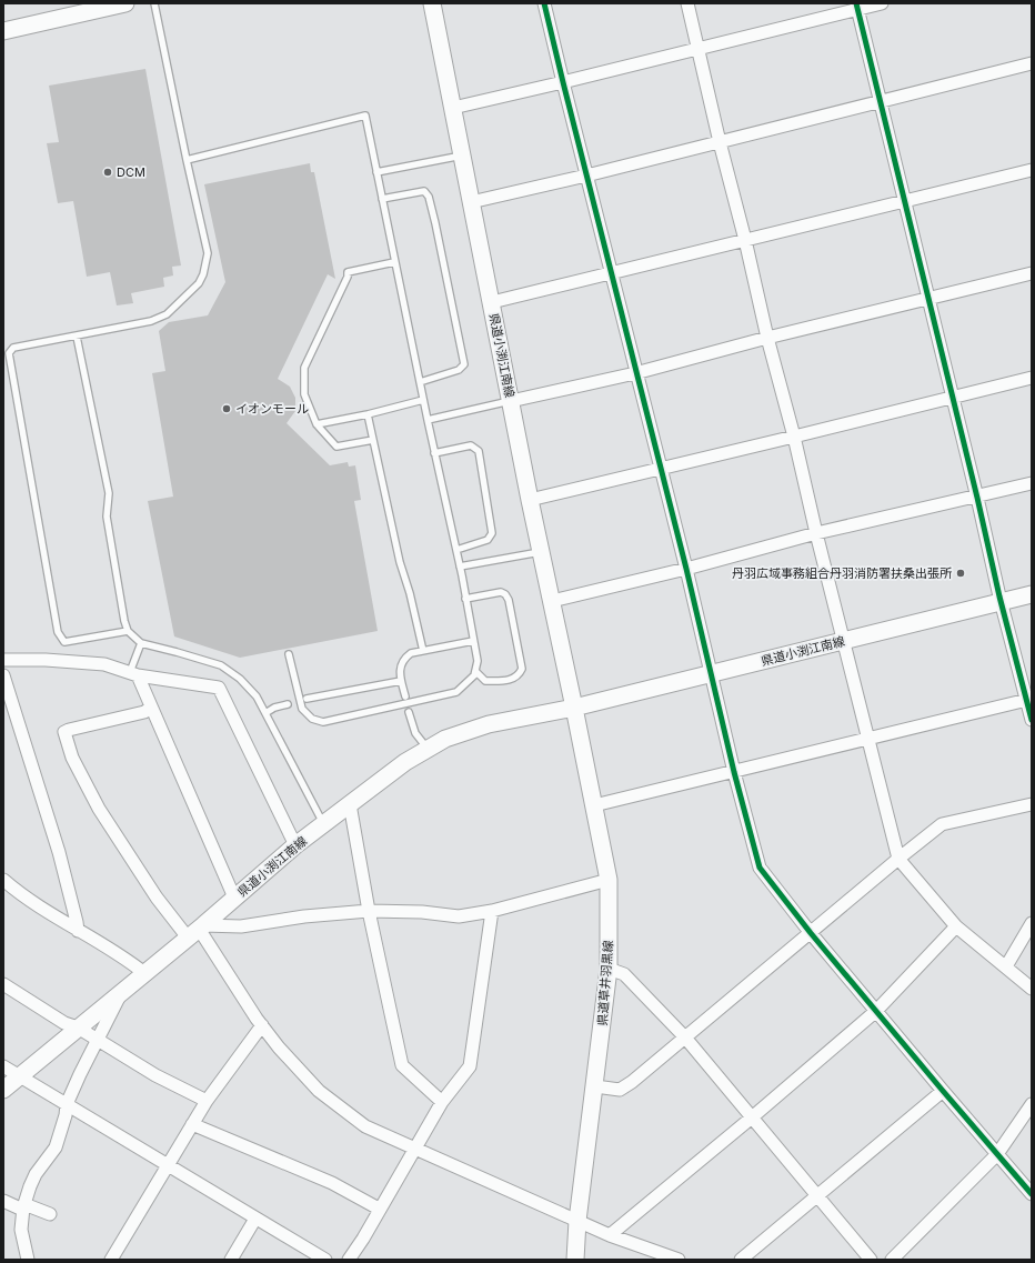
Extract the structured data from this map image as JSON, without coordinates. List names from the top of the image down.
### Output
{
  "streets": {
    "main road": ["県道小渕江南線", "県道草井羽黒線"]
  },
  "crossings": [
    ["県道小渕江南線", "県道草井羽黒線"]
  ],
  "places": ["DCM", "イオンモール", "丹羽広域事務組合丹羽消防署扶桑出張所"]
}
